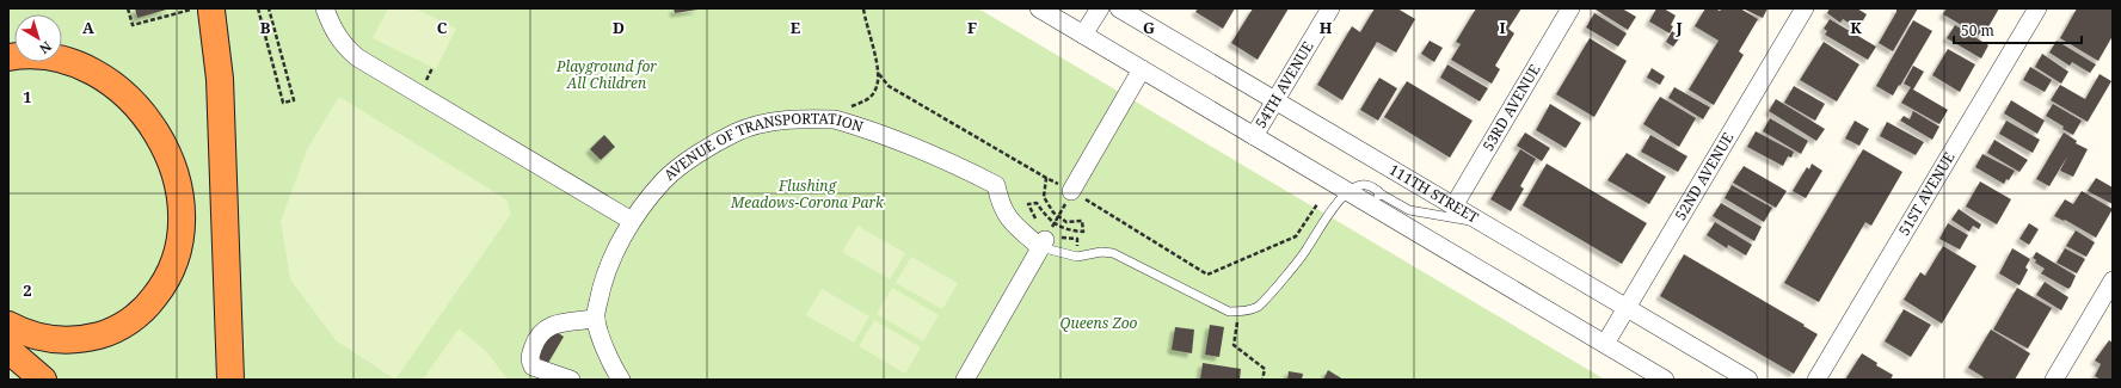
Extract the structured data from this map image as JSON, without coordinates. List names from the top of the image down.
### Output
{
  "streets": {
    "street": [
      "54TH AVENUE",
      "53RD AVENUE",
      "AVENUE OF TRANSPORTATION",
      "52ND AVENUE",
      "51ST AVENUE",
      "111TH STREET"
    ]
  },
  "crossings": [
    ["54TH AVENUE", "111TH STREET"],
    ["53RD AVENUE", "111TH STREET"],
    ["52ND AVENUE", "111TH STREET"]
  ],
  "parks": ["Playground for All Children", "Flushing Meadows-Corona Park", "Queens Zoo"],
  "scale_bar": "50 m",
  "north": "bottom right",
  "grid": {
    "columns": [
      "A",
      "B",
      "C",
      "D",
      "E",
      "F",
      "G",
      "H",
      "I",
      "J",
      "K"
    ],
    "rows": ["1", "2"]
  }
}
